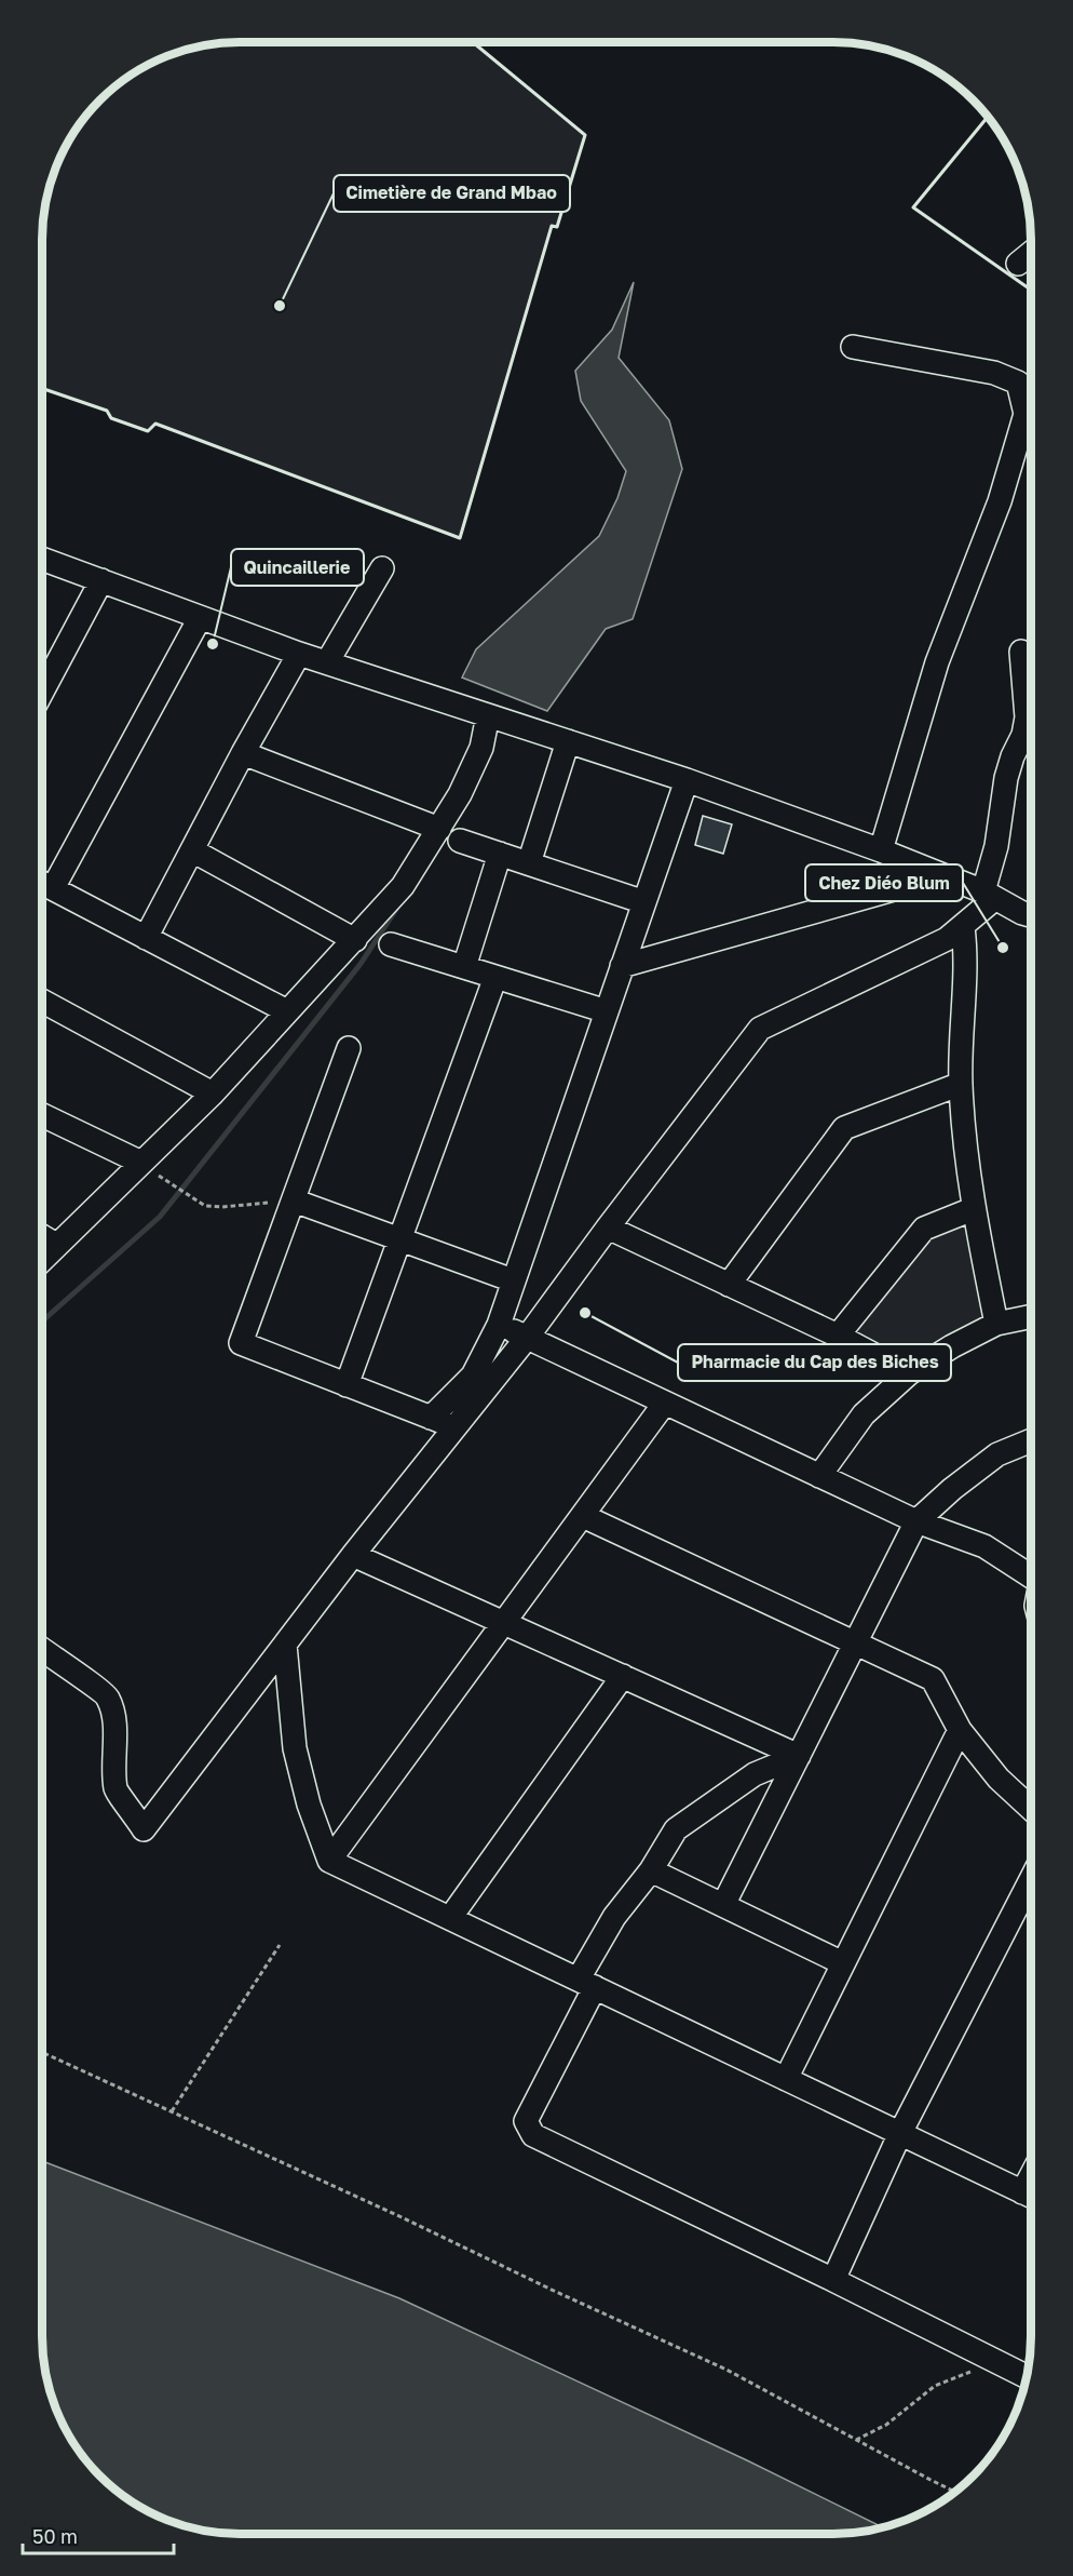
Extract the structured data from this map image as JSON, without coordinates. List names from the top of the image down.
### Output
{
  "places": [
    "Cimetière de Grand Mbao",
    "Quincaillerie",
    "Chez Diéo Blum",
    "Pharmacie du Cap des Biches"
  ],
  "scale_bar": "50 m"
}
